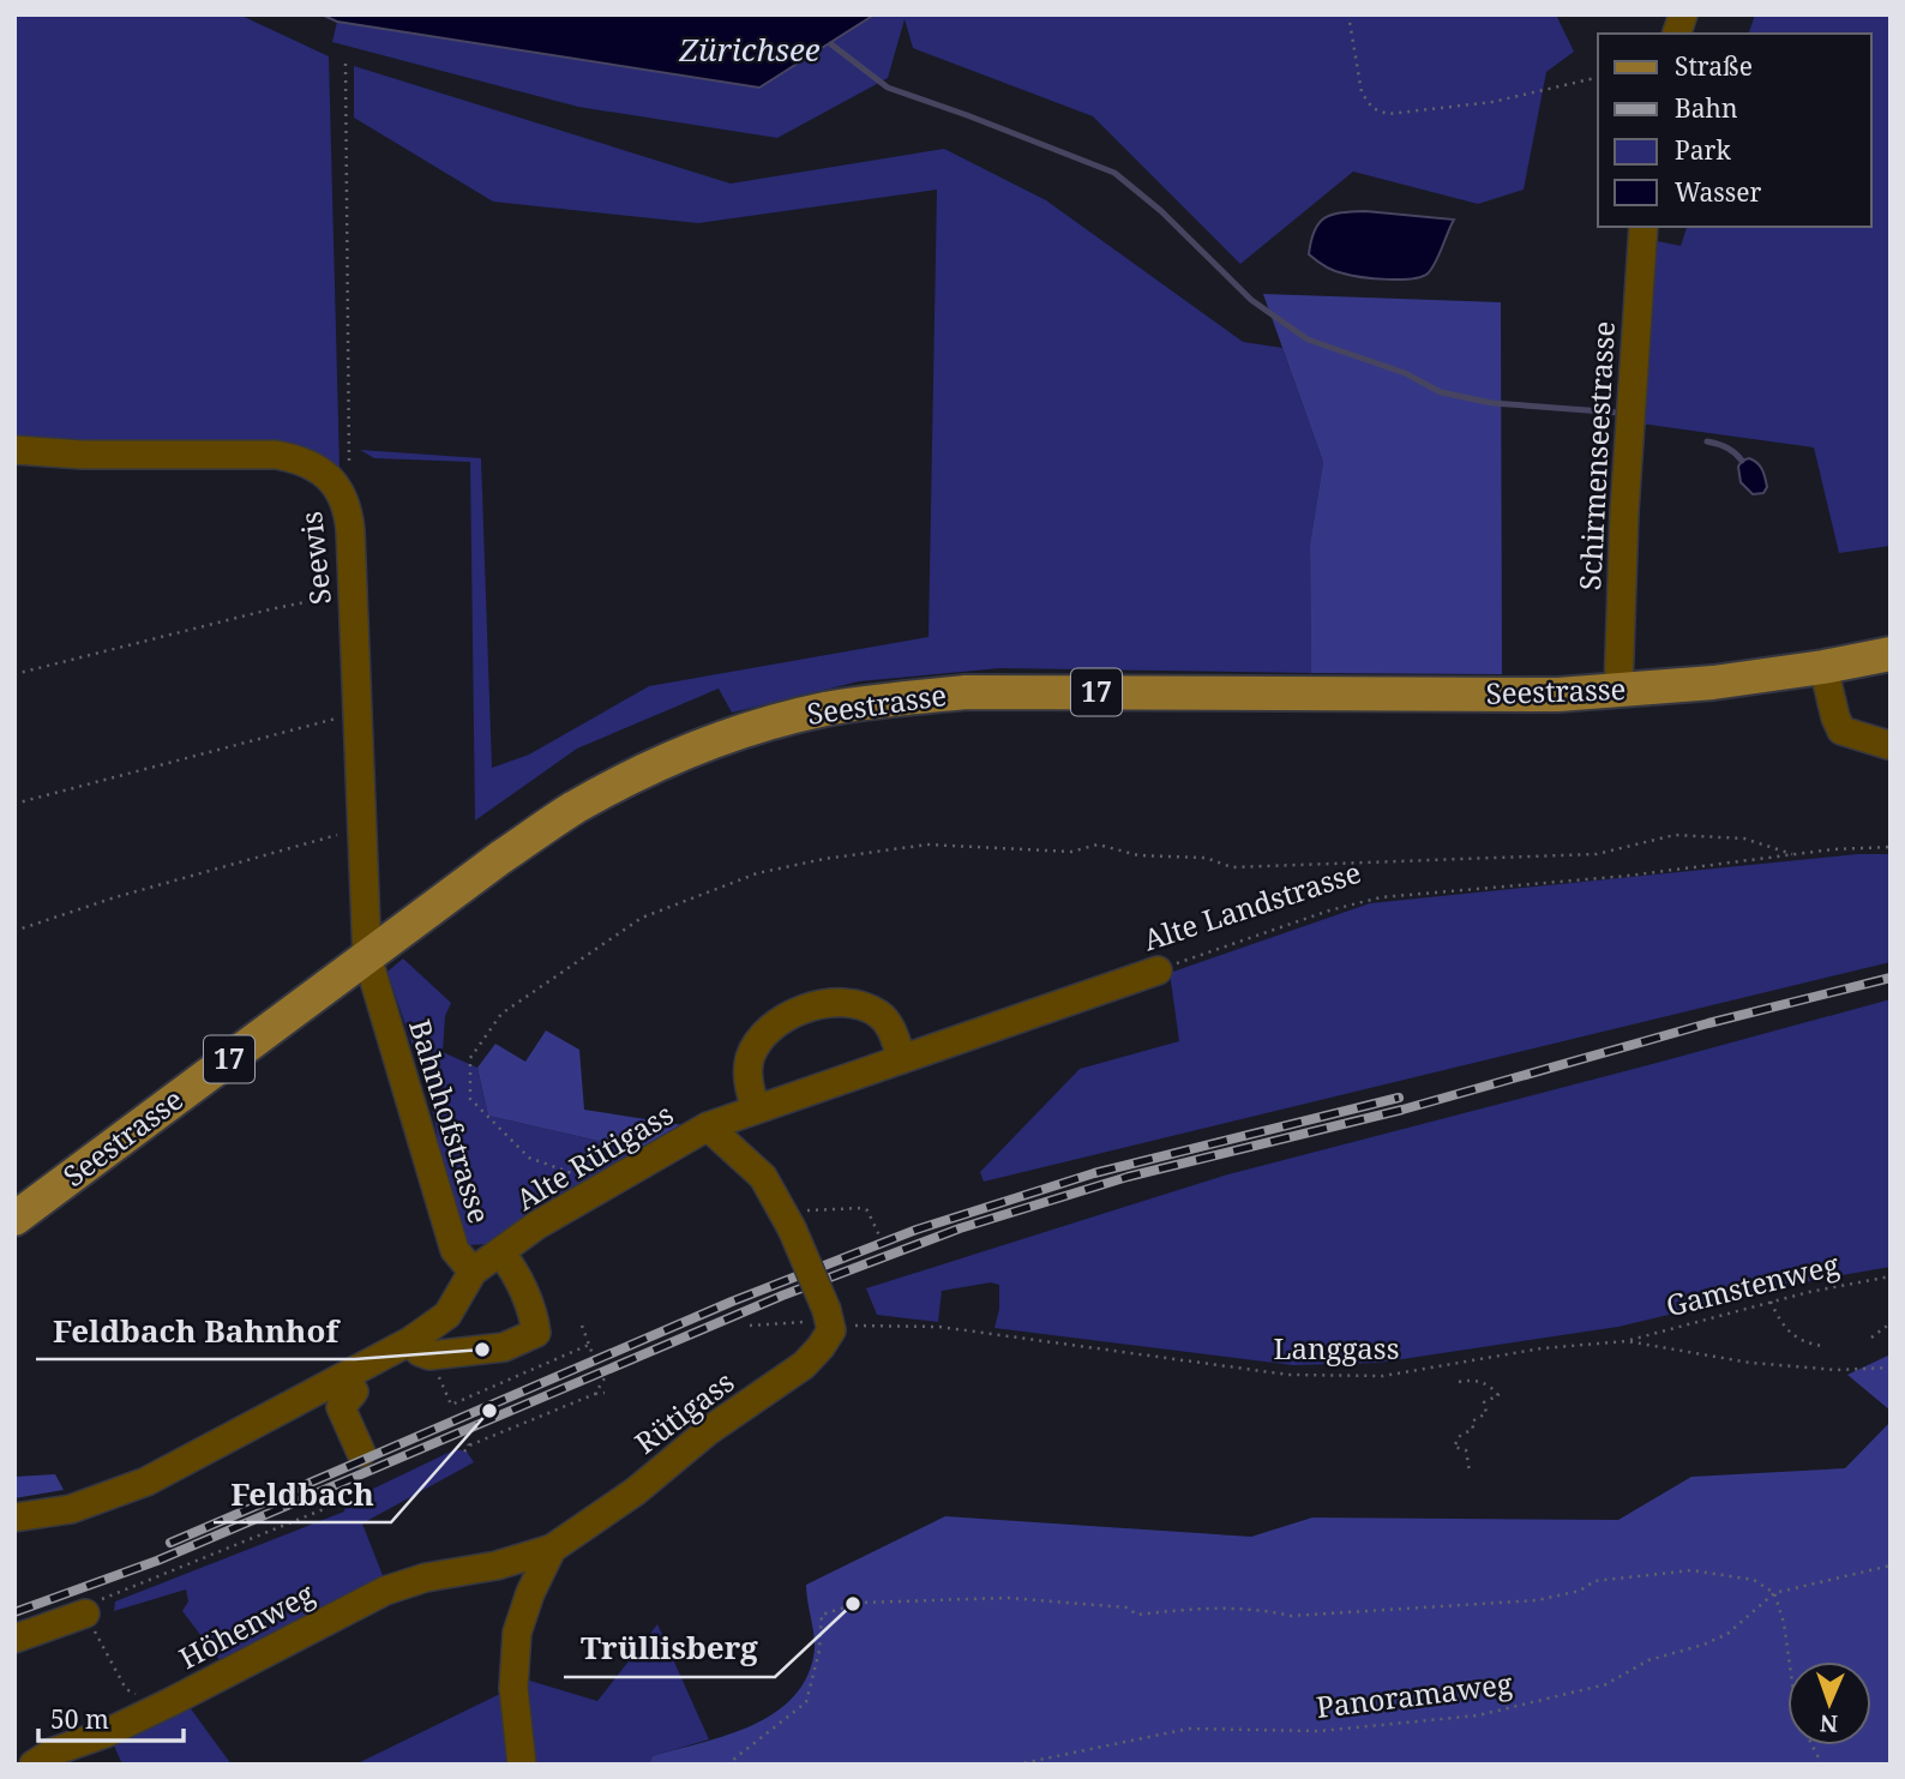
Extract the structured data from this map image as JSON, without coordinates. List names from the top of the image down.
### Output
{
  "streets": {
    "main road": ["17", "Seestrasse"],
    "street": [
      "Schirmenseestrasse",
      "Seewis",
      "Alte Landstrasse",
      "Bahnhofstrasse",
      "Alte Rütigass",
      "Rütigass",
      "Höhenweg"
    ],
    "path": ["Gamstenweg", "Langgass", "Panoramaweg"]
  },
  "crossings": [
    ["Schirmenseestrasse", "Seestrasse"],
    ["Seewis", "Seestrasse"],
    ["Seewis", "Bahnhofstrasse"],
    ["Seestrasse", "Bahnhofstrasse"],
    ["Alte Landstrasse", "Alte Rütigass"],
    ["Bahnhofstrasse", "Alte Rütigass"],
    ["Gamstenweg", "Langgass"],
    ["Langgass", "Rütigass"],
    ["Rütigass", "Höhenweg"]
  ],
  "water": ["Zürichsee"],
  "places": ["Feldbach Bahnhof", "Feldbach", "Trüllisberg"],
  "legend": [
    "Straße",
    "Bahn",
    "Park",
    "Wasser"
  ],
  "scale_bar": "50 m",
  "north": "bottom"
}
